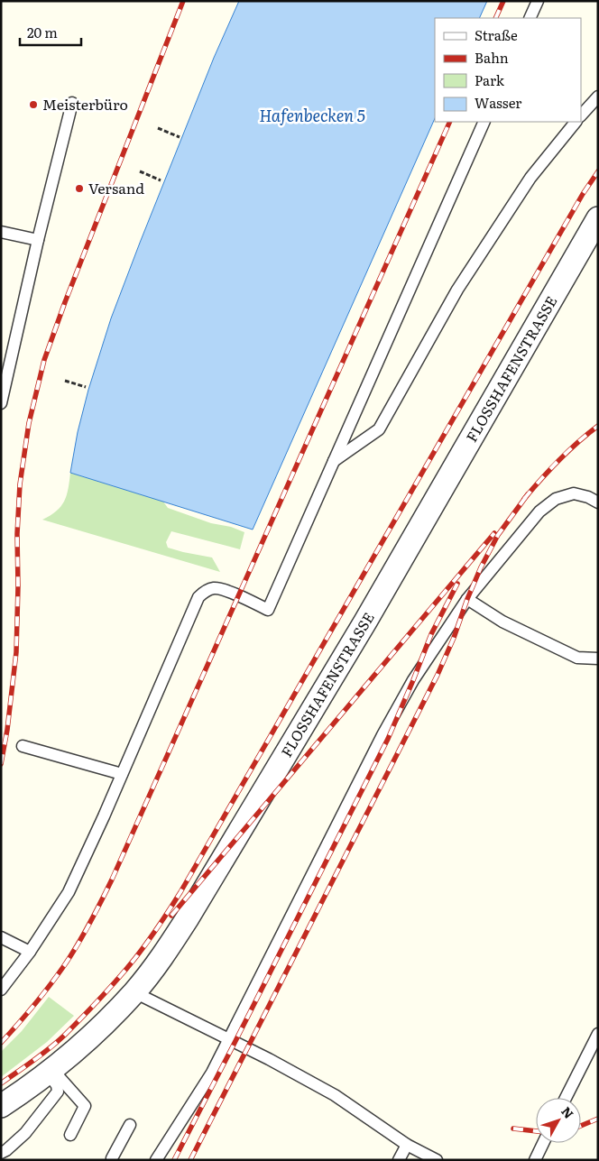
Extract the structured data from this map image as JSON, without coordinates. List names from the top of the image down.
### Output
{
  "streets": {
    "street": ["FLOSSHAFENSTRASSE"]
  },
  "water": ["Hafenbecken 5"],
  "places": ["Meisterbüro", "Versand"],
  "legend": [
    "Straße",
    "Bahn",
    "Park",
    "Wasser"
  ],
  "scale_bar": "20 m",
  "north": "top right"
}
